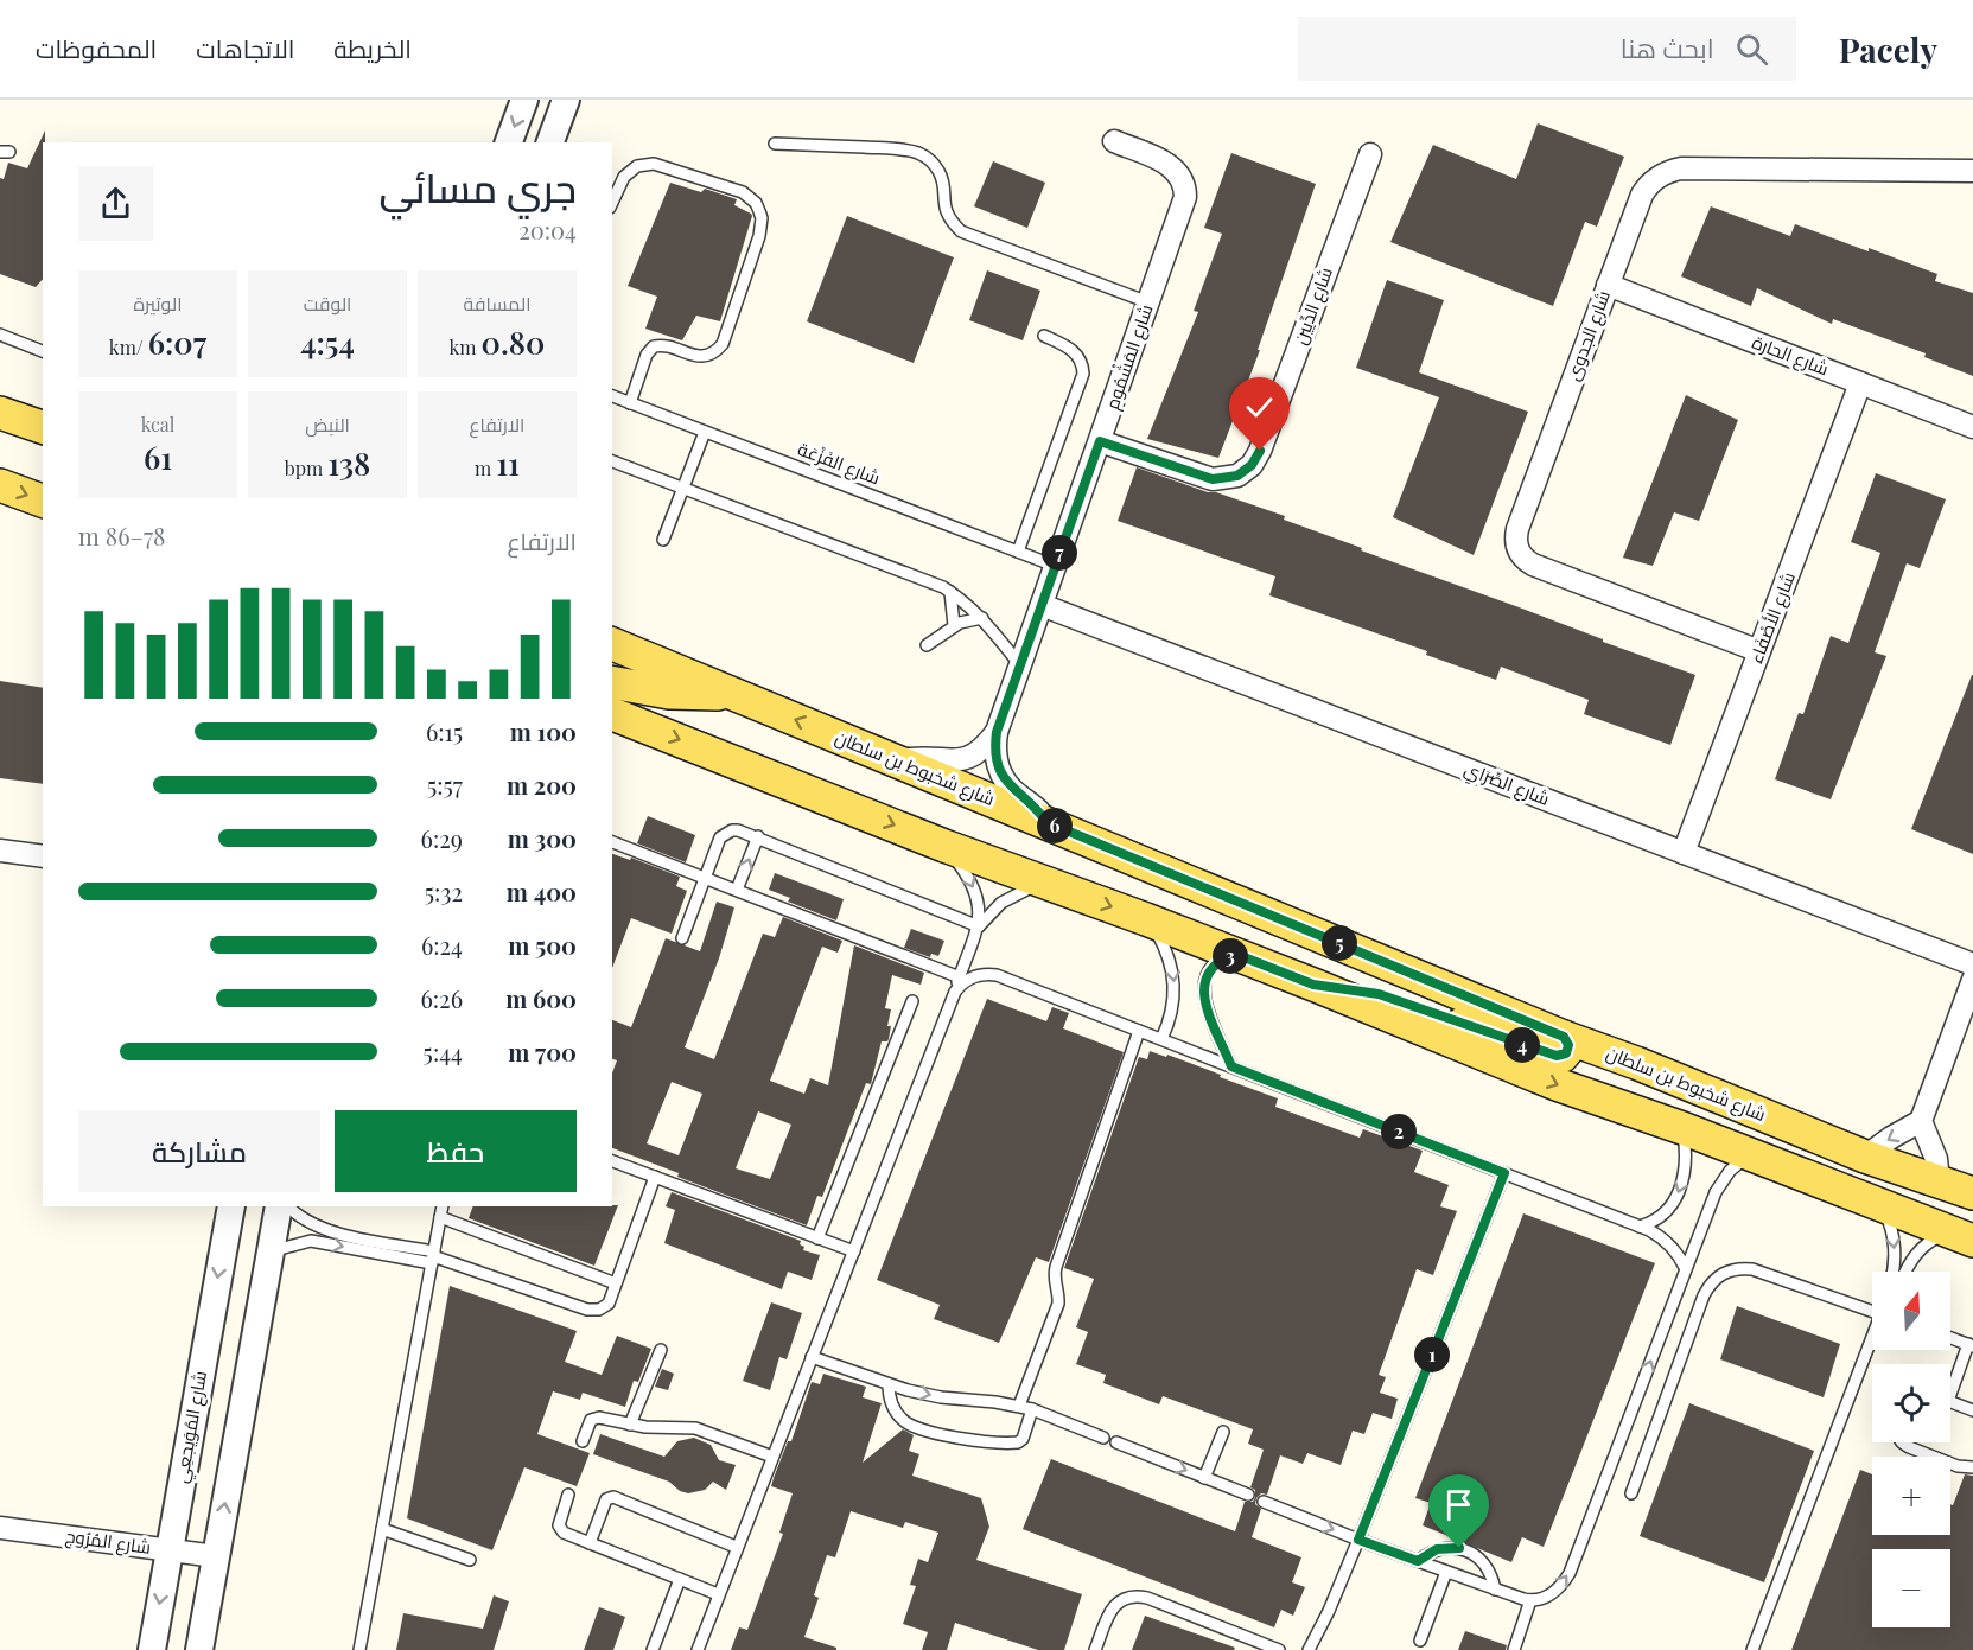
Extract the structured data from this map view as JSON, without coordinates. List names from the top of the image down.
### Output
{
  "streets": {
    "main road": ["شارع شخبوط بن سلطان"],
    "street": [
      "شارع الدِّيين",
      "شارع الجدوى",
      "شارع الحارة",
      "شارع المَشْمُوم",
      "شارع الأَصْفَاء",
      "شارع الصِّرَاي",
      "شارع المُوَيجعِي",
      "شارع المُرُوج"
    ],
    "lane": ["شارع الفَزْعَة"]
  },
  "crossings": [
    ["شارع الدِّيين", "شارع المَشْمُوم"],
    ["شارع الجدوى", "شارع الحارة"],
    ["شارع الجدوى", "شارع الأَصْفَاء"],
    ["شارع الحارة", "شارع الأَصْفَاء"],
    ["شارع المَشْمُوم", "شارع الفَزْعَة"],
    ["شارع المَشْمُوم", "شارع شخبوط بن سلطان"],
    ["شارع المَشْمُوم", "شارع الصِّرَاي"],
    ["شارع الأَصْفَاء", "شارع الصِّرَاي"],
    ["شارع المُوَيجعِي", "شارع المُرُوج"]
  ],
  "north": "top",
  "page": {
    "header": "Pacely",
    "search": "ابحث هنا",
    "nav": ["الخريطة", "الاتجاهات", "المحفوظات"],
    "heading": ["جري مسائي", "20:04"],
    "stats": [
      ["المسافة", "0.80 km"],
      ["الوقت", "4:54"],
      ["الوتيرة", "6:07 /km"],
      ["الارتفاع", "11 m"],
      ["النبض", "138 bpm"],
      ["kcal", "61"]
    ],
    "chart": ["الارتفاع", "78–86 m"],
    "pins": [
      "7",
      "6",
      "5",
      "3",
      "4",
      "2",
      "1"
    ],
    "list": [
      {
        "name": "100 m",
        "note": "6:15"
      },
      {
        "name": "200 m",
        "note": "5:57"
      },
      {
        "name": "300 m",
        "note": "6:29"
      },
      {
        "name": "400 m",
        "note": "5:32"
      },
      {
        "name": "500 m",
        "note": "6:24"
      },
      {
        "name": "600 m",
        "note": "6:26"
      },
      {
        "name": "700 m",
        "note": "5:44"
      }
    ],
    "buttons": ["حفظ", "مشاركة"],
    "map_buttons": ["+", "−"]
  }
}
